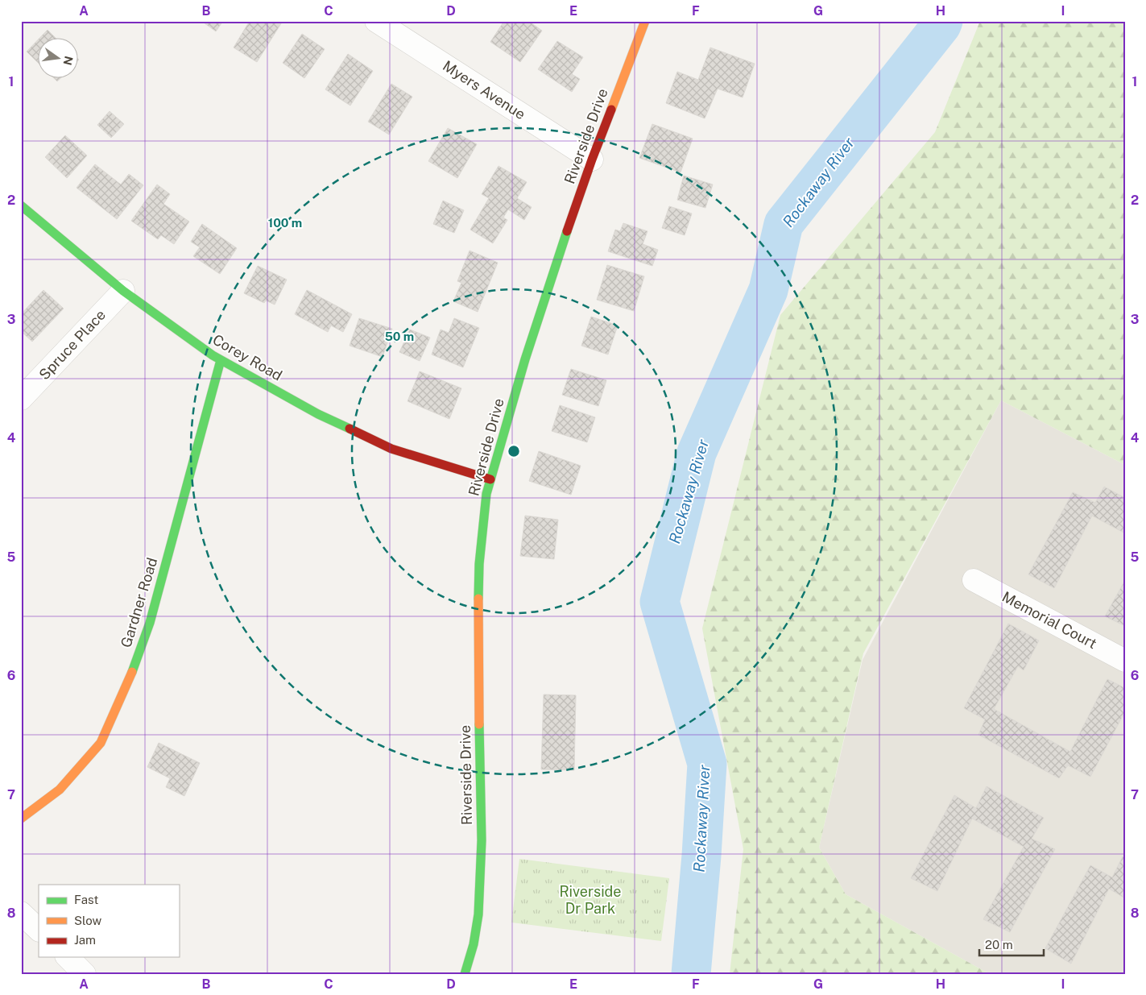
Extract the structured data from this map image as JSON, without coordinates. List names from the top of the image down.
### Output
{
  "streets": {
    "street": [
      "Myers Avenue",
      "Riverside Drive",
      "Spruce Place",
      "Corey Road",
      "Gardner Road",
      "Memorial Court"
    ]
  },
  "crossings": [
    ["Myers Avenue", "Riverside Drive"],
    ["Riverside Drive", "Corey Road"],
    ["Spruce Place", "Corey Road"],
    ["Corey Road", "Gardner Road"]
  ],
  "water": ["Rockaway River"],
  "parks": ["Riverside Dr Park"],
  "legend": ["Fast", "Slow", "Jam"],
  "scale_bar": "20 m",
  "north": "right",
  "grid": {
    "columns": [
      "A",
      "B",
      "C",
      "D",
      "E",
      "F",
      "G",
      "H",
      "I"
    ],
    "rows": [
      "1",
      "2",
      "3",
      "4",
      "5",
      "6",
      "7",
      "8"
    ]
  },
  "rings": ["100 m", "50 m"]
}
